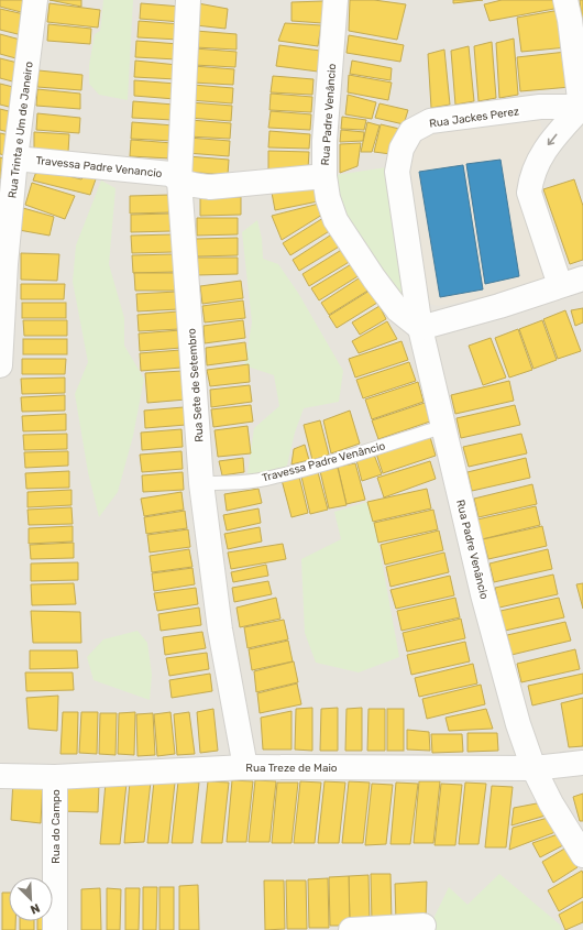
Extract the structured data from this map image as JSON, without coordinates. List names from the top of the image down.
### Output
{
  "streets": {
    "street": [
      "Rua Padre Venâncio",
      "Rua Jackes Perez",
      "Rua Trinta e Um de Janeiro",
      "Travessa Padre Venancio",
      "Rua Sete de Setembro",
      "Rua Treze de Maio",
      "Rua do Campo"
    ],
    "lane": ["Travessa Padre Venâncio"]
  },
  "crossings": [
    ["Rua Padre Venâncio", "Rua Jackes Perez"],
    ["Rua Padre Venâncio", "Travessa Padre Venâncio"],
    ["Rua Padre Venâncio", "Rua Treze de Maio"],
    ["Rua Trinta e Um de Janeiro", "Travessa Padre Venancio"],
    ["Travessa Padre Venancio", "Rua Sete de Setembro"],
    ["Rua Sete de Setembro", "Travessa Padre Venâncio"],
    ["Rua Sete de Setembro", "Rua Treze de Maio"],
    ["Rua Treze de Maio", "Rua do Campo"]
  ],
  "north": "bottom right"
}
